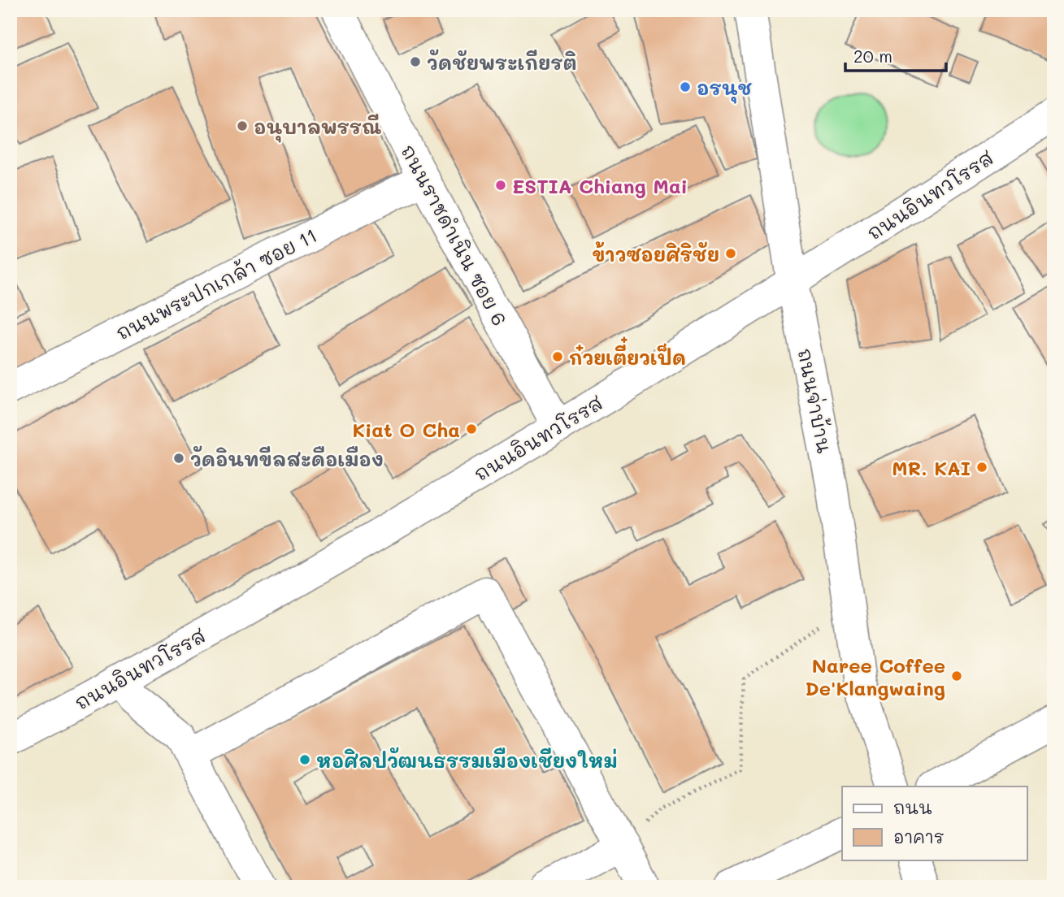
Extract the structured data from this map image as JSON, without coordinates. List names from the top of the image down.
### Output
{
  "streets": {
    "street": [
      "ถนนอินทวโรรส",
      "ถนนราชดำเนิน ซอย 6",
      "ถนนพระปกเกล้า ซอย 11",
      "ถนนจ่าบ้าน"
    ]
  },
  "crossings": [
    ["ถนนอินทวโรรส", "ถนนราชดำเนิน ซอย 6"],
    ["ถนนอินทวโรรส", "ถนนจ่าบ้าน"],
    ["ถนนราชดำเนิน ซอย 6", "ถนนพระปกเกล้า ซอย 11"]
  ],
  "places": [
    "วัดชัยพระเกียรติ",
    "อรนุช",
    "อนุบาลพรรณี",
    "ESTIA Chiang Mai",
    "ข้าวซอยศิริชัย",
    "ก๋วยเตี๋ยวเป็ด",
    "Kiat O Cha",
    "วัดอินทขีลสะดือเมือง",
    "MR. KAI",
    "Naree Coffee De'Klangwaing",
    "หอศิลปวัฒนธรรมเมืองเชียงใหม่"
  ],
  "legend": ["ถนน", "อาคาร"],
  "scale_bar": "20 m"
}
